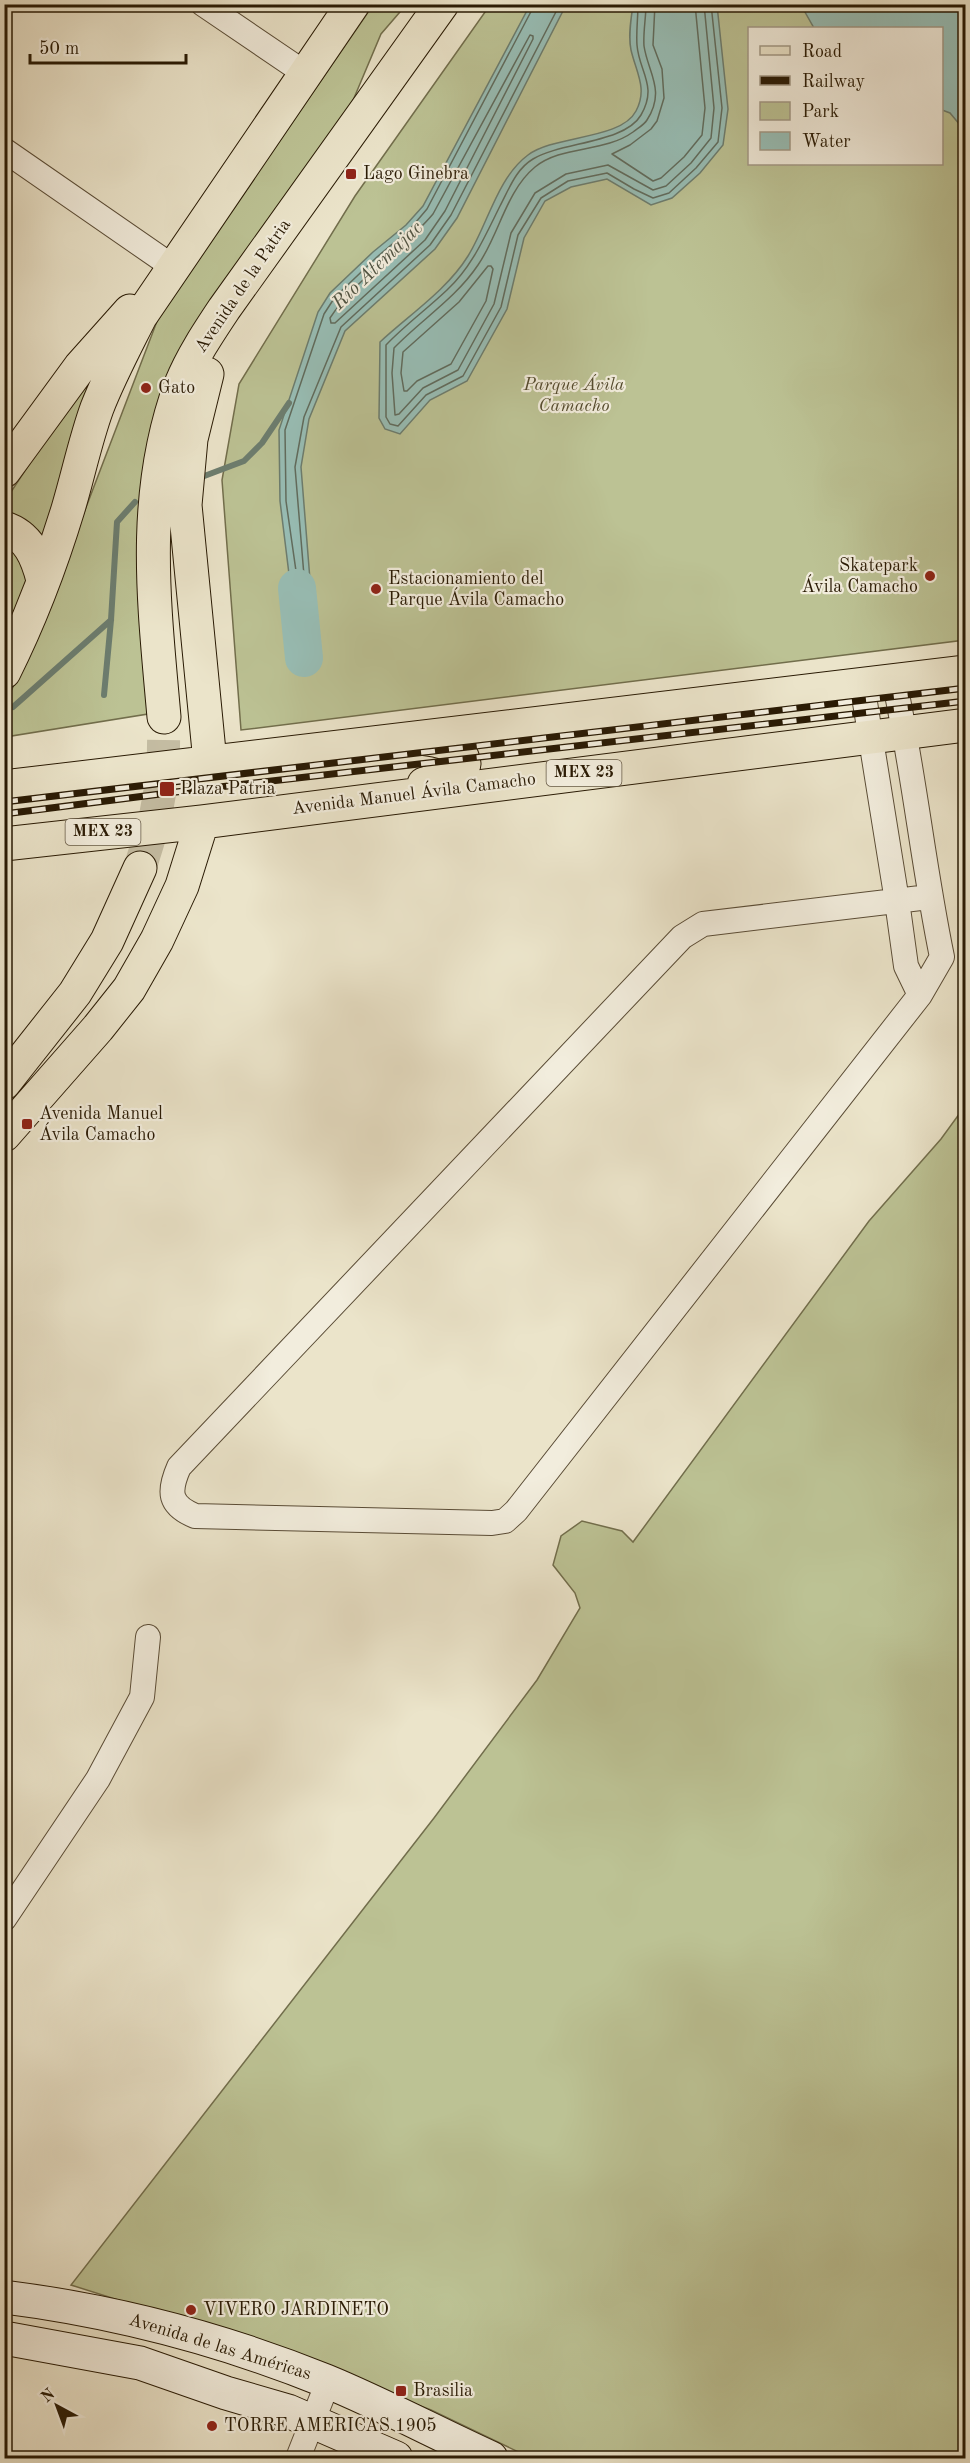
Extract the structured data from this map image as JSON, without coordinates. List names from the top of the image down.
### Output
{
  "streets": {
    "main road": [
      "Avenida de la Patria",
      "MEX 23",
      "Avenida Manuel Ávila Camacho",
      "Avenida de las Américas"
    ]
  },
  "water": ["Río Atemajac"],
  "parks": ["Parque Ávila Camacho"],
  "places": {
    "transit": [
      "Lago Ginebra",
      "Plaza Patria",
      "Avenida Manuel Ávila Camacho",
      "Brasilia"
    ],
    "other": [
      "Gato",
      "Skatepark Ávila Camacho",
      "Estacionamiento del Parque Ávila Camacho",
      "VIVERO JARDINETO",
      "TORRE AMERICAS 1905"
    ]
  },
  "legend": [
    "Road",
    "Railway",
    "Park",
    "Water"
  ],
  "scale_bar": "50 m",
  "north": "top left"
}
